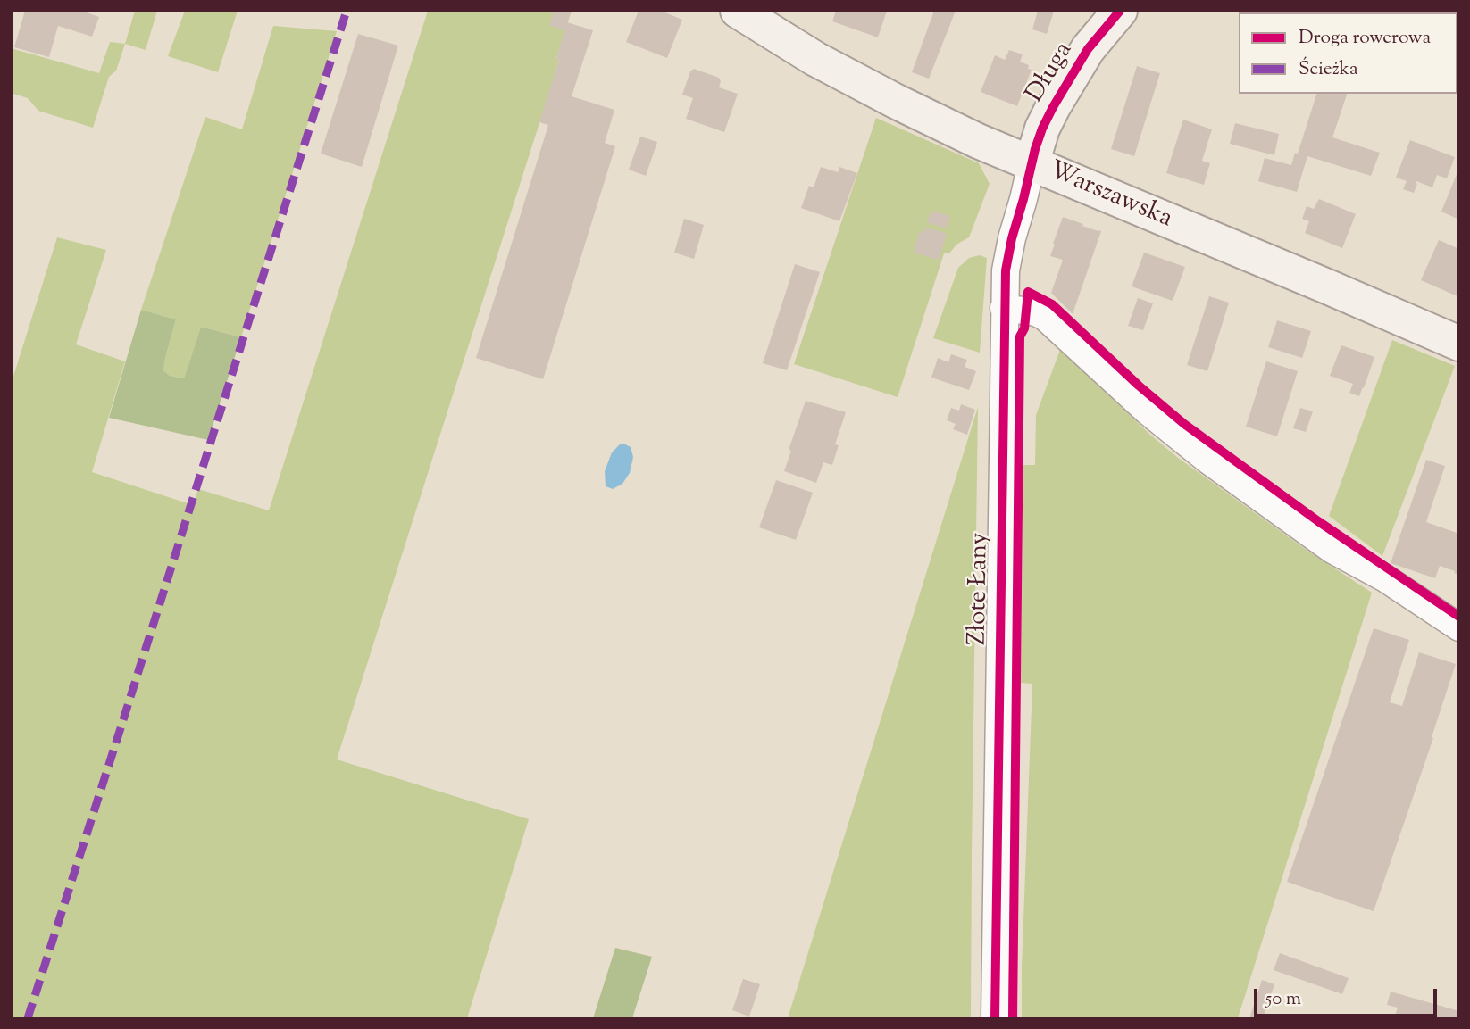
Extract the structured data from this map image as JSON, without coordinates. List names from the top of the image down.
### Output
{
  "streets": {
    "street": ["Długa", "Warszawska", "Złote Łany"]
  },
  "crossings": [
    ["Długa", "Warszawska"],
    ["Długa", "Złote Łany"],
    ["Warszawska", "Złote Łany"]
  ],
  "legend": ["Droga rowerowa", "Ścieżka"],
  "scale_bar": "50 m"
}
